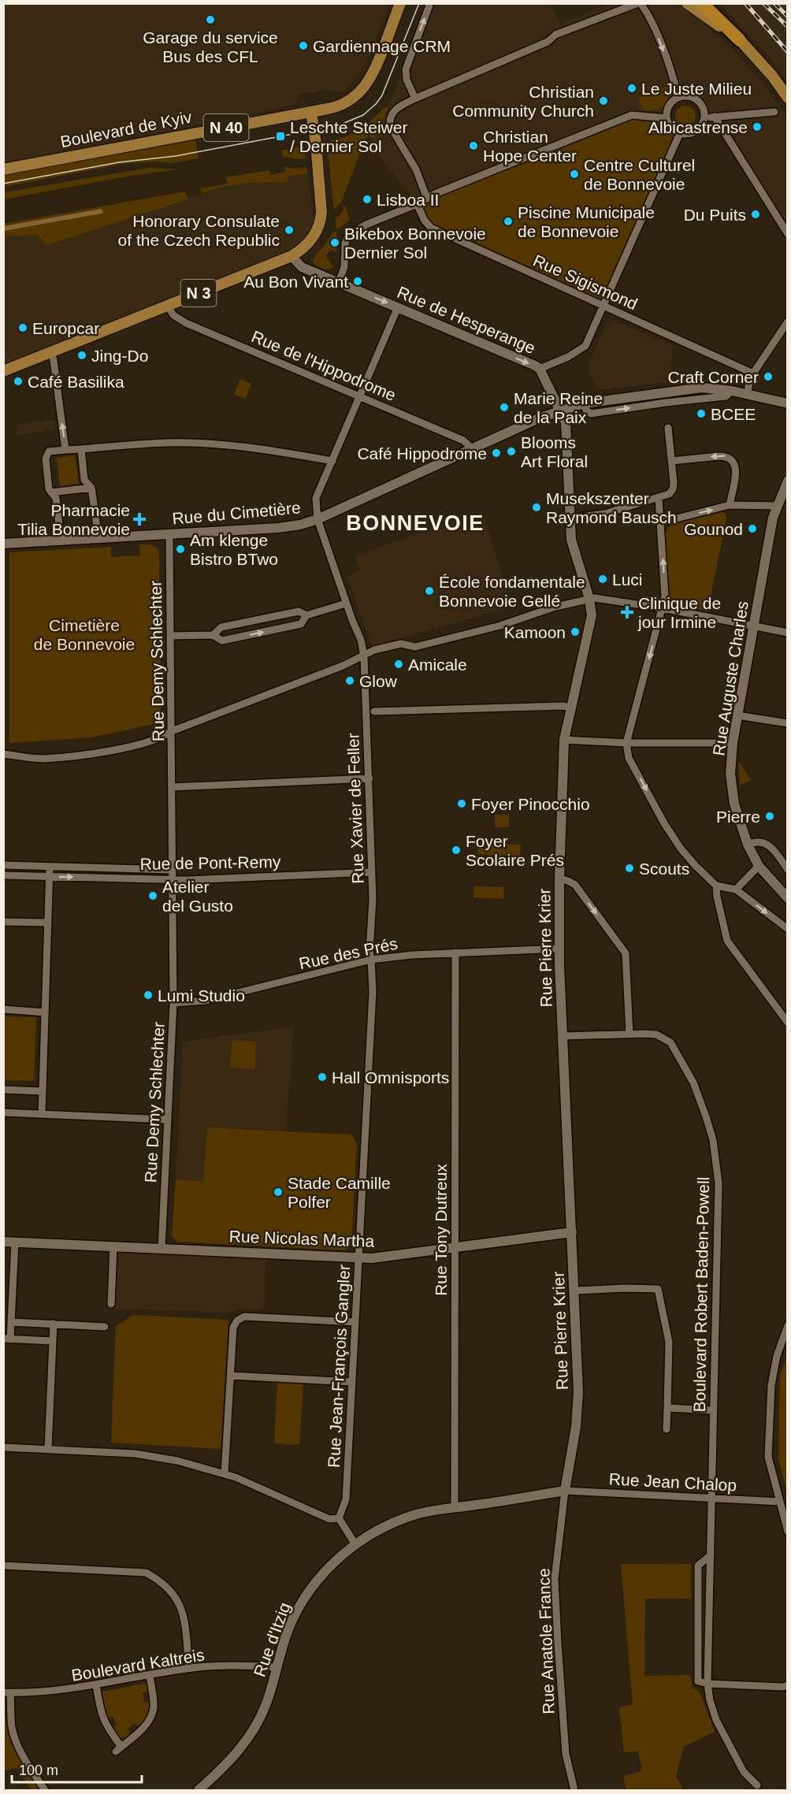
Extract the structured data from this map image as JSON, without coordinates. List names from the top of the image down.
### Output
{
  "streets": {
    "main road": [
      "N 40",
      "Boulevard de Kyiv",
      "N 3",
      "Rue de Hesperange",
      "Rue du Cimetière",
      "Rue Auguste Charles",
      "Rue Pierre Krier",
      "Rue Nicolas Martha",
      "Rue d'Itzig"
    ],
    "street": [
      "Rue Sigismond",
      "Rue de l'Hippodrome",
      "Rue Demy Schlechter",
      "Rue Xavier de Feller",
      "Rue de Pont-Remy",
      "Rue des Prés",
      "Rue Tony Dutreux",
      "Boulevard Robert Baden-Powell",
      "Rue Jean-François Gangler",
      "Rue Jean Chalop",
      "Rue Anatole France",
      "Boulevard Kaltreis"
    ]
  },
  "crossings": [
    ["Boulevard de Kyiv", "N 3"],
    ["N 3", "Rue de Hesperange"],
    ["N 3", "Rue de l'Hippodrome"],
    ["Rue de Hesperange", "Rue du Cimetière"],
    ["Rue de Hesperange", "Rue Xavier de Feller"],
    ["Rue de Hesperange", "Rue Pierre Krier"],
    ["Rue de l'Hippodrome", "Rue du Cimetière"],
    ["Rue de l'Hippodrome", "Rue Xavier de Feller"],
    ["Rue du Cimetière", "Rue Demy Schlechter"],
    ["Rue du Cimetière", "Rue Xavier de Feller"],
    ["Rue du Cimetière", "Rue Pierre Krier"],
    ["Rue Demy Schlechter", "Rue de Pont-Remy"],
    ["Rue Demy Schlechter", "Rue des Prés"],
    ["Rue Demy Schlechter", "Rue Nicolas Martha"],
    ["Rue Xavier de Feller", "Rue de Pont-Remy"],
    ["Rue Xavier de Feller", "Rue des Prés"],
    ["Rue Xavier de Feller", "Rue Jean-François Gangler"],
    ["Rue Pierre Krier", "Rue des Prés"],
    ["Rue Pierre Krier", "Rue Nicolas Martha"],
    ["Rue Pierre Krier", "Boulevard Robert Baden-Powell"],
    ["Rue Pierre Krier", "Rue Jean Chalop"],
    ["Rue Pierre Krier", "Rue d'Itzig"],
    ["Rue Pierre Krier", "Rue Anatole France"],
    ["Rue des Prés", "Rue Tony Dutreux"],
    ["Rue des Prés", "Rue Jean-François Gangler"],
    ["Rue Tony Dutreux", "Rue Nicolas Martha"],
    ["Rue Tony Dutreux", "Rue d'Itzig"],
    ["Rue Nicolas Martha", "Rue Jean-François Gangler"],
    ["Boulevard Robert Baden-Powell", "Rue Jean Chalop"],
    ["Rue Jean Chalop", "Rue d'Itzig"],
    ["Rue Jean Chalop", "Rue Anatole France"],
    ["Rue d'Itzig", "Rue Anatole France"],
    ["Rue d'Itzig", "Boulevard Kaltreis"]
  ],
  "one_way": ["Rue de Hesperange"],
  "districts": ["BONNEVOIE"],
  "parks": ["Cimetière de Bonnevoie"],
  "places": {
    "other": [
      "Garage du service Bus des CFL",
      "Gardiennage CRM",
      "Le Juste Milieu",
      "Christian Community Church",
      "Albicastrense",
      "Christian Hope Center",
      "Centre Culturel de Bonnevoie",
      "Lisboa II",
      "Du Puits",
      "Piscine Municipale de Bonnevoie",
      "Honorary Consulate of the Czech Republic",
      "Bikebox Bonnevoie Dernier Sol",
      "Au Bon Vivant",
      "Europcar",
      "Jing-Do",
      "Craft Corner",
      "Café Basilika",
      "Marie Reine de la Paix",
      "BCEE",
      "Blooms Art Floral",
      "Café Hippodrome",
      "Musekszenter Raymond Bausch",
      "Gounod",
      "Am klenge Bistro BTwo",
      "Luci",
      "École fondamentale Bonnevoie Gellé",
      "Kamoon",
      "Amicale",
      "Glow",
      "Foyer Pinocchio",
      "Pierre",
      "Foyer Scolaire Prés",
      "Scouts",
      "Atelier del Gusto",
      "Lumi Studio",
      "Hall Omnisports",
      "Stade Camille Polfer"
    ],
    "transit": ["Leschte Steiwer / Dernier Sol"],
    "health": ["Pharmacie Tilia Bonnevoie", "Clinique de jour Irmine"]
  },
  "scale_bar": "100 m"
}
